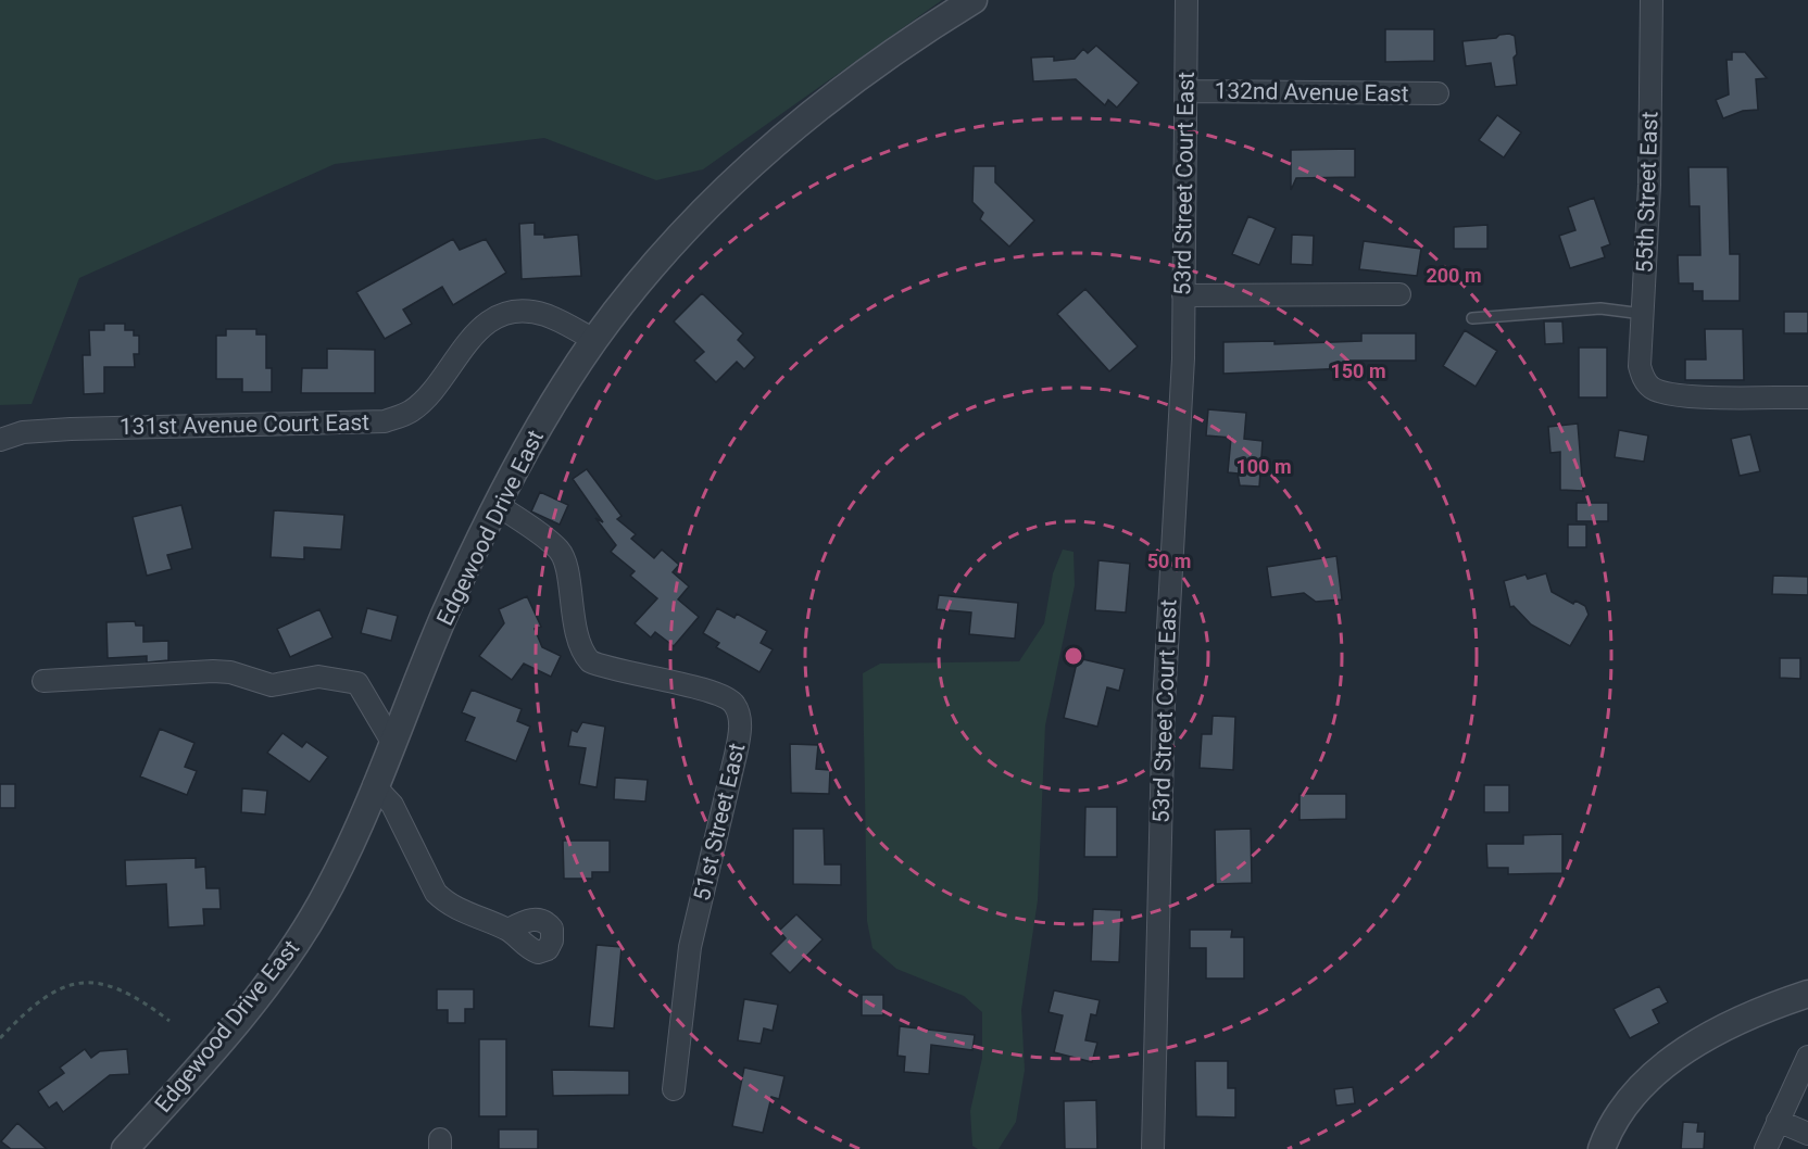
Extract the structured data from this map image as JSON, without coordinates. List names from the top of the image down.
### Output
{
  "streets": {
    "street": [
      "132nd Avenue East",
      "53rd Street Court East",
      "55th Street East",
      "131st Avenue Court East",
      "Edgewood Drive East",
      "51st Street East"
    ]
  },
  "crossings": [
    ["132nd Avenue East", "53rd Street Court East"],
    ["131st Avenue Court East", "Edgewood Drive East"],
    ["Edgewood Drive East", "51st Street East"]
  ],
  "rings": [
    "200 m",
    "150 m",
    "100 m",
    "50 m"
  ]
}
